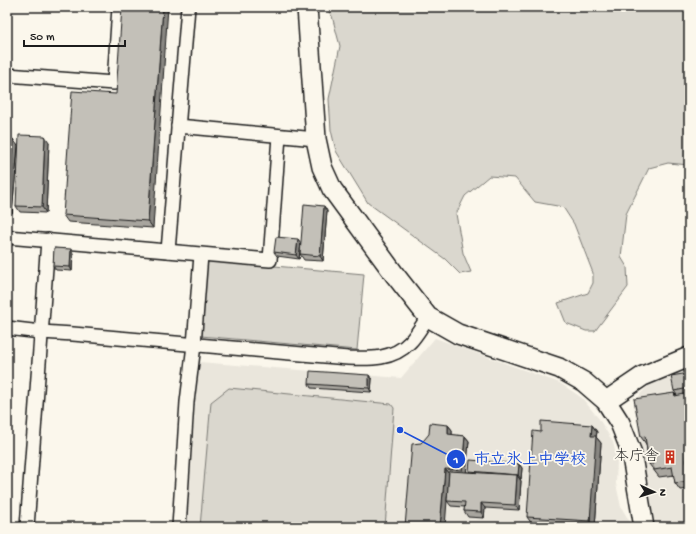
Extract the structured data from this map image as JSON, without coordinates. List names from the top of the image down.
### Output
{
  "places": {
    "other": ["市立氷上中学校"],
    "building": ["本庁舎"]
  },
  "scale_bar": "50 m",
  "north": "right"
}
